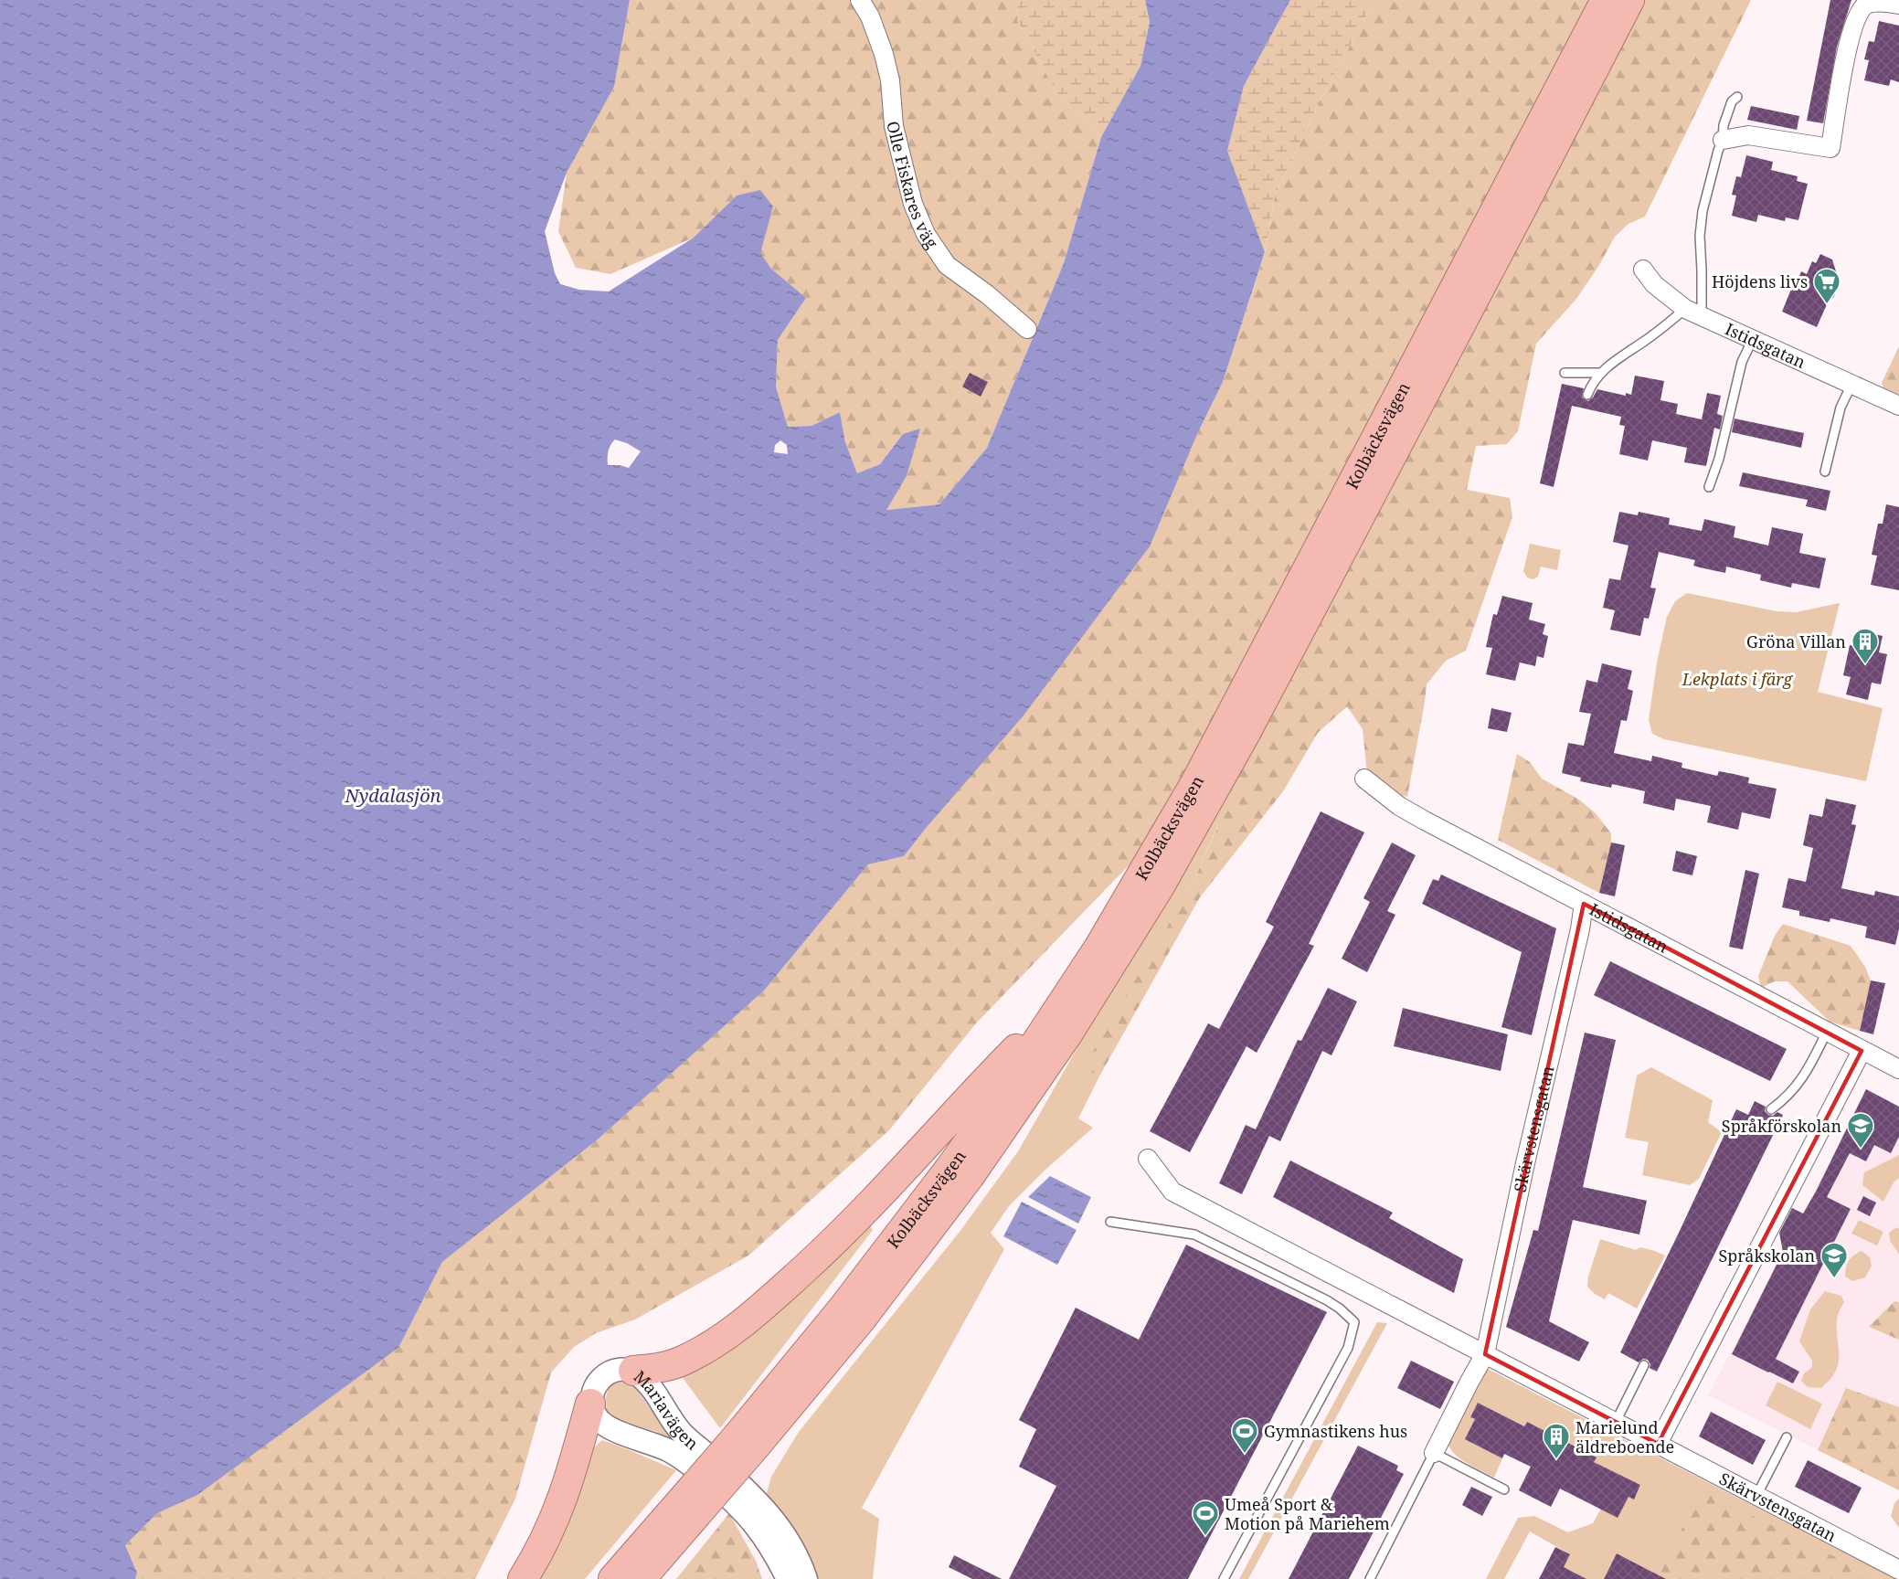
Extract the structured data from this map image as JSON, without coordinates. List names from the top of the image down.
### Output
{
  "streets": {
    "highway": ["Kolbäcksvägen"],
    "street": [
      "Olle Fiskares väg",
      "Istidsgatan",
      "Skärvstensgatan",
      "Mariavägen"
    ]
  },
  "crossings": [
    ["Istidsgatan", "Skärvstensgatan"]
  ],
  "water": ["Nydalasjön"],
  "parks": ["Lekplats i färg"],
  "places": {
    "supermarket": ["Höjdens livs"],
    "building": ["Gröna Villan", "Marielund äldreboende"],
    "school or university": ["Språkförskolan", "Språkskolan"],
    "sports": ["Gymnastikens hus", "Umeå Sport & Motion på Mariehem"]
  }
}
